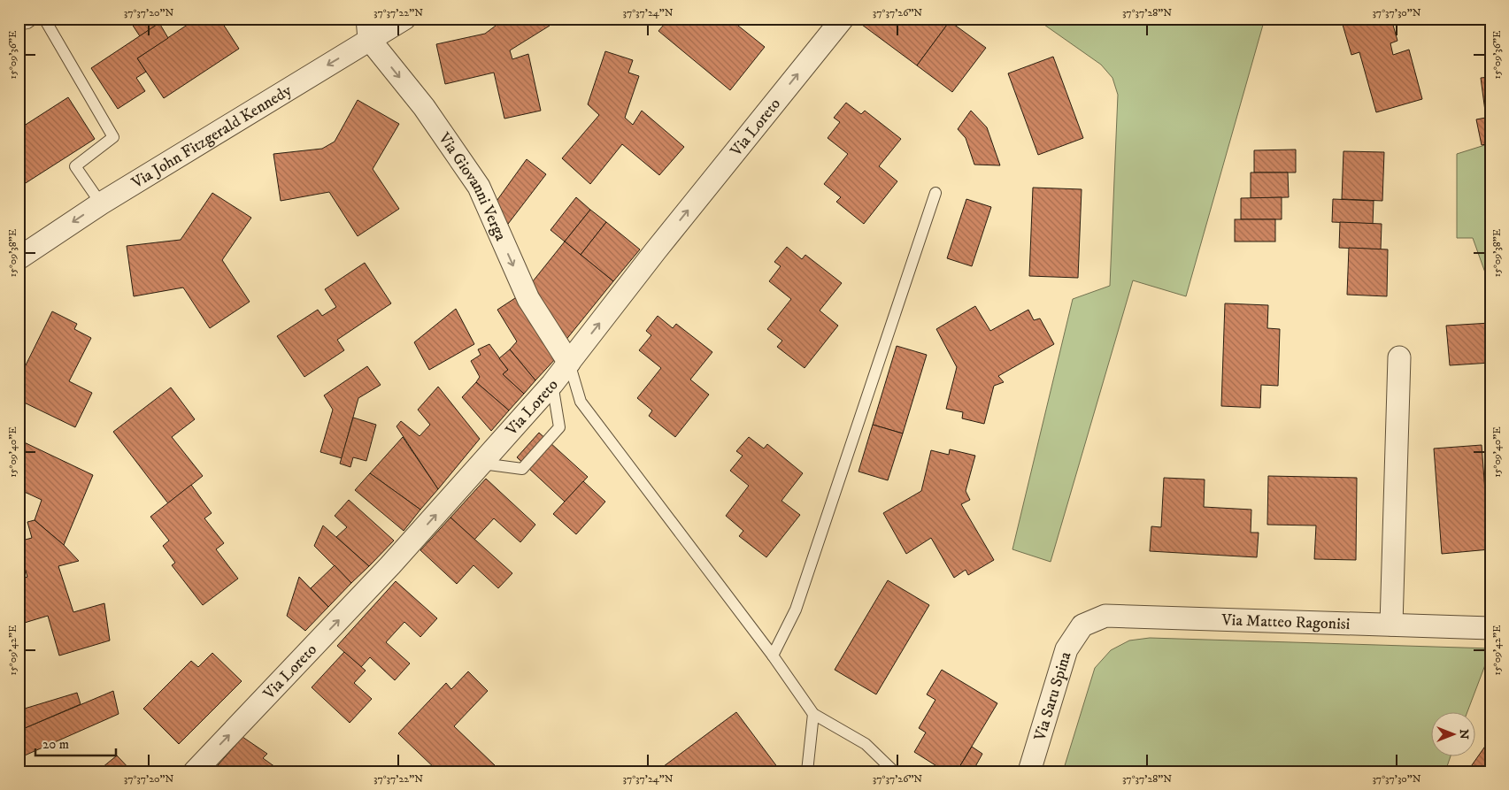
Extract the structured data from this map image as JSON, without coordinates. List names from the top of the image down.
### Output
{
  "streets": {
    "street": [
      "Via Loreto",
      "Via John Fitzgerald Kennedy",
      "Via Giovanni Verga",
      "Via Matteo Ragonisi",
      "Via Saru Spina"
    ]
  },
  "crossings": [
    ["Via Loreto", "Via Giovanni Verga"],
    ["Via John Fitzgerald Kennedy", "Via Giovanni Verga"],
    ["Via Matteo Ragonisi", "Via Saru Spina"]
  ],
  "one_way": ["Via Loreto", "Via John Fitzgerald Kennedy", "Via Giovanni Verga"],
  "scale_bar": "20 m",
  "north": "right",
  "coordinates": [
    "37°37'20\"N",
    "37°37'22\"N",
    "37°37'24\"N",
    "37°37'26\"N",
    "37°37'28\"N",
    "37°37'30\"N",
    "15°09'36\"E",
    "15°09'38\"E",
    "15°09'40\"E",
    "15°09'42\"E"
  ]
}
